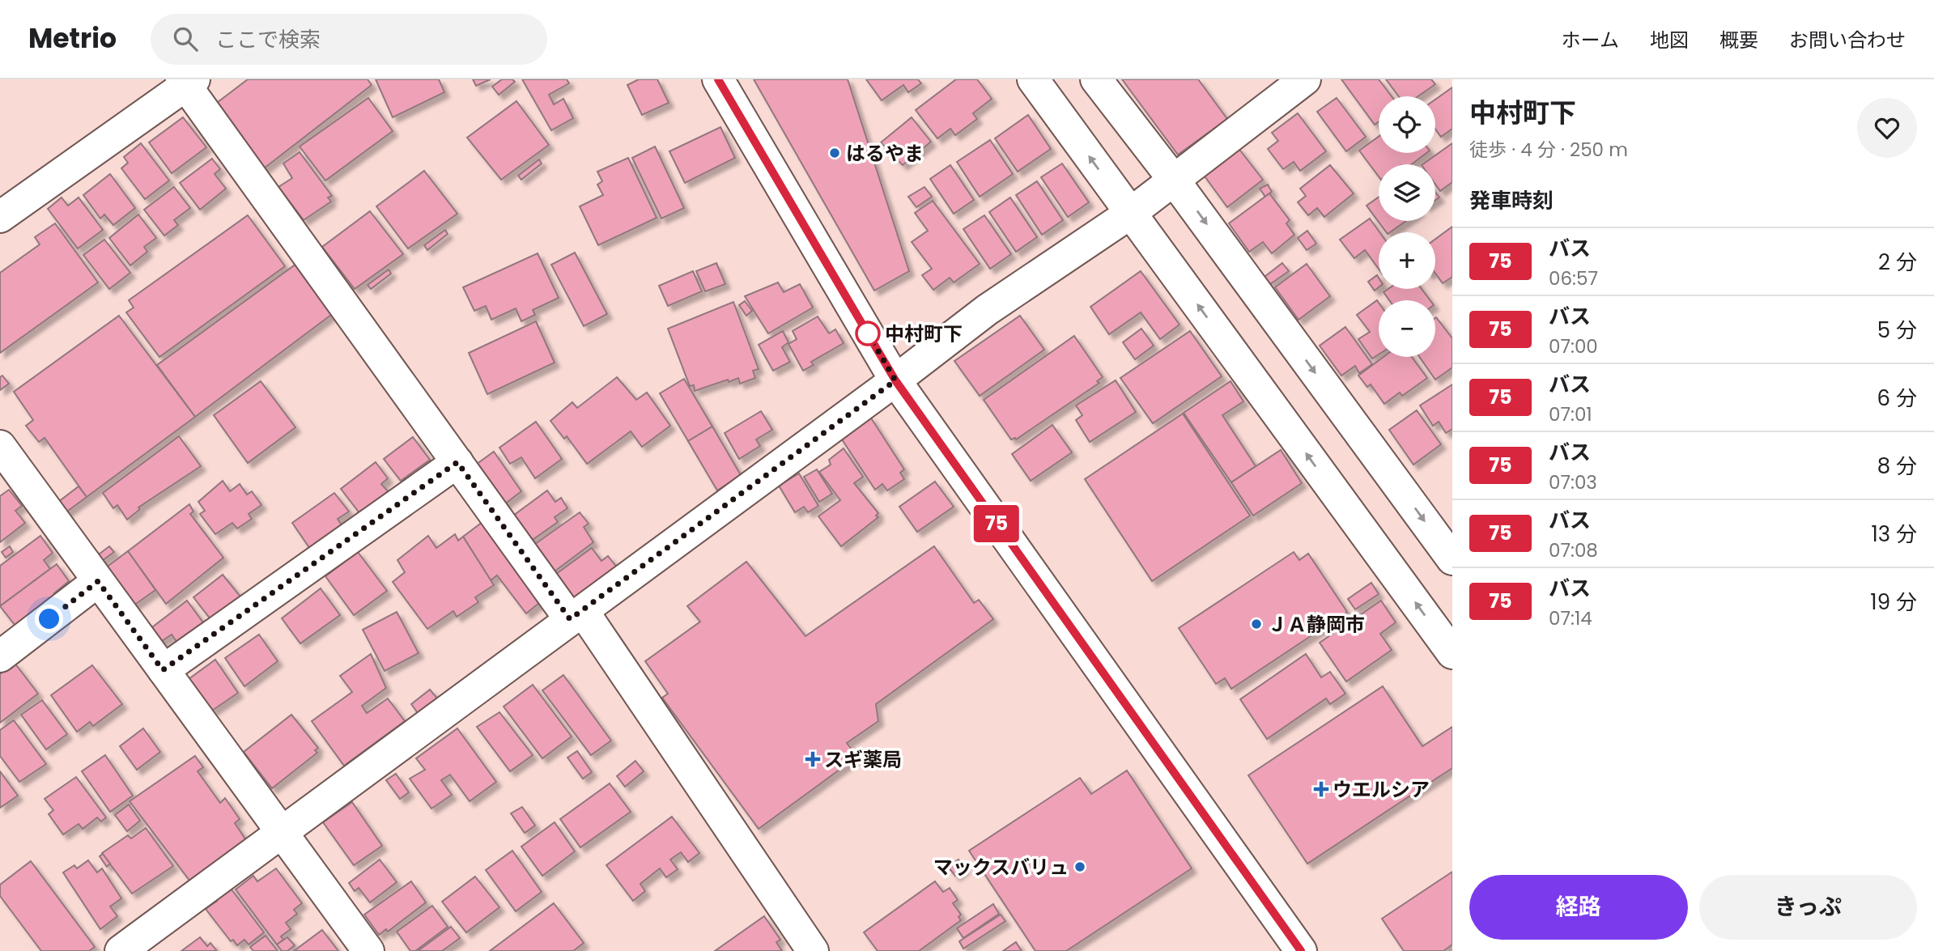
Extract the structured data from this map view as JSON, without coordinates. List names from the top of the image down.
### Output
{
  "places": {
    "other": [
      "はるやま",
      "中村町下",
      "ＪＡ静岡市",
      "マックスバリュ"
    ],
    "health": ["スギ薬局", "ウエルシア"]
  },
  "lines": ["bus line 75"],
  "page": {
    "header": "Metrio",
    "search": "ここで検索",
    "nav": [
      "ホーム",
      "地図",
      "概要",
      "お問い合わせ"
    ],
    "on_map": "75",
    "heading": [
      ["中村町下", "徒歩 · 4 分 · 250 m"],
      "発車時刻"
    ],
    "map_buttons": ["+", "−"],
    "list": [
      {
        "mark": "75",
        "name": "バス",
        "note": "06:57",
        "value": "2 分"
      },
      {
        "mark": "75",
        "name": "バス",
        "note": "07:00",
        "value": "5 分"
      },
      {
        "mark": "75",
        "name": "バス",
        "note": "07:01",
        "value": "6 分"
      },
      {
        "mark": "75",
        "name": "バス",
        "note": "07:03",
        "value": "8 分"
      },
      {
        "mark": "75",
        "name": "バス",
        "note": "07:08",
        "value": "13 分"
      },
      {
        "mark": "75",
        "name": "バス",
        "note": "07:14",
        "value": "19 分"
      }
    ],
    "buttons": ["経路", "きっぷ"]
  }
}
